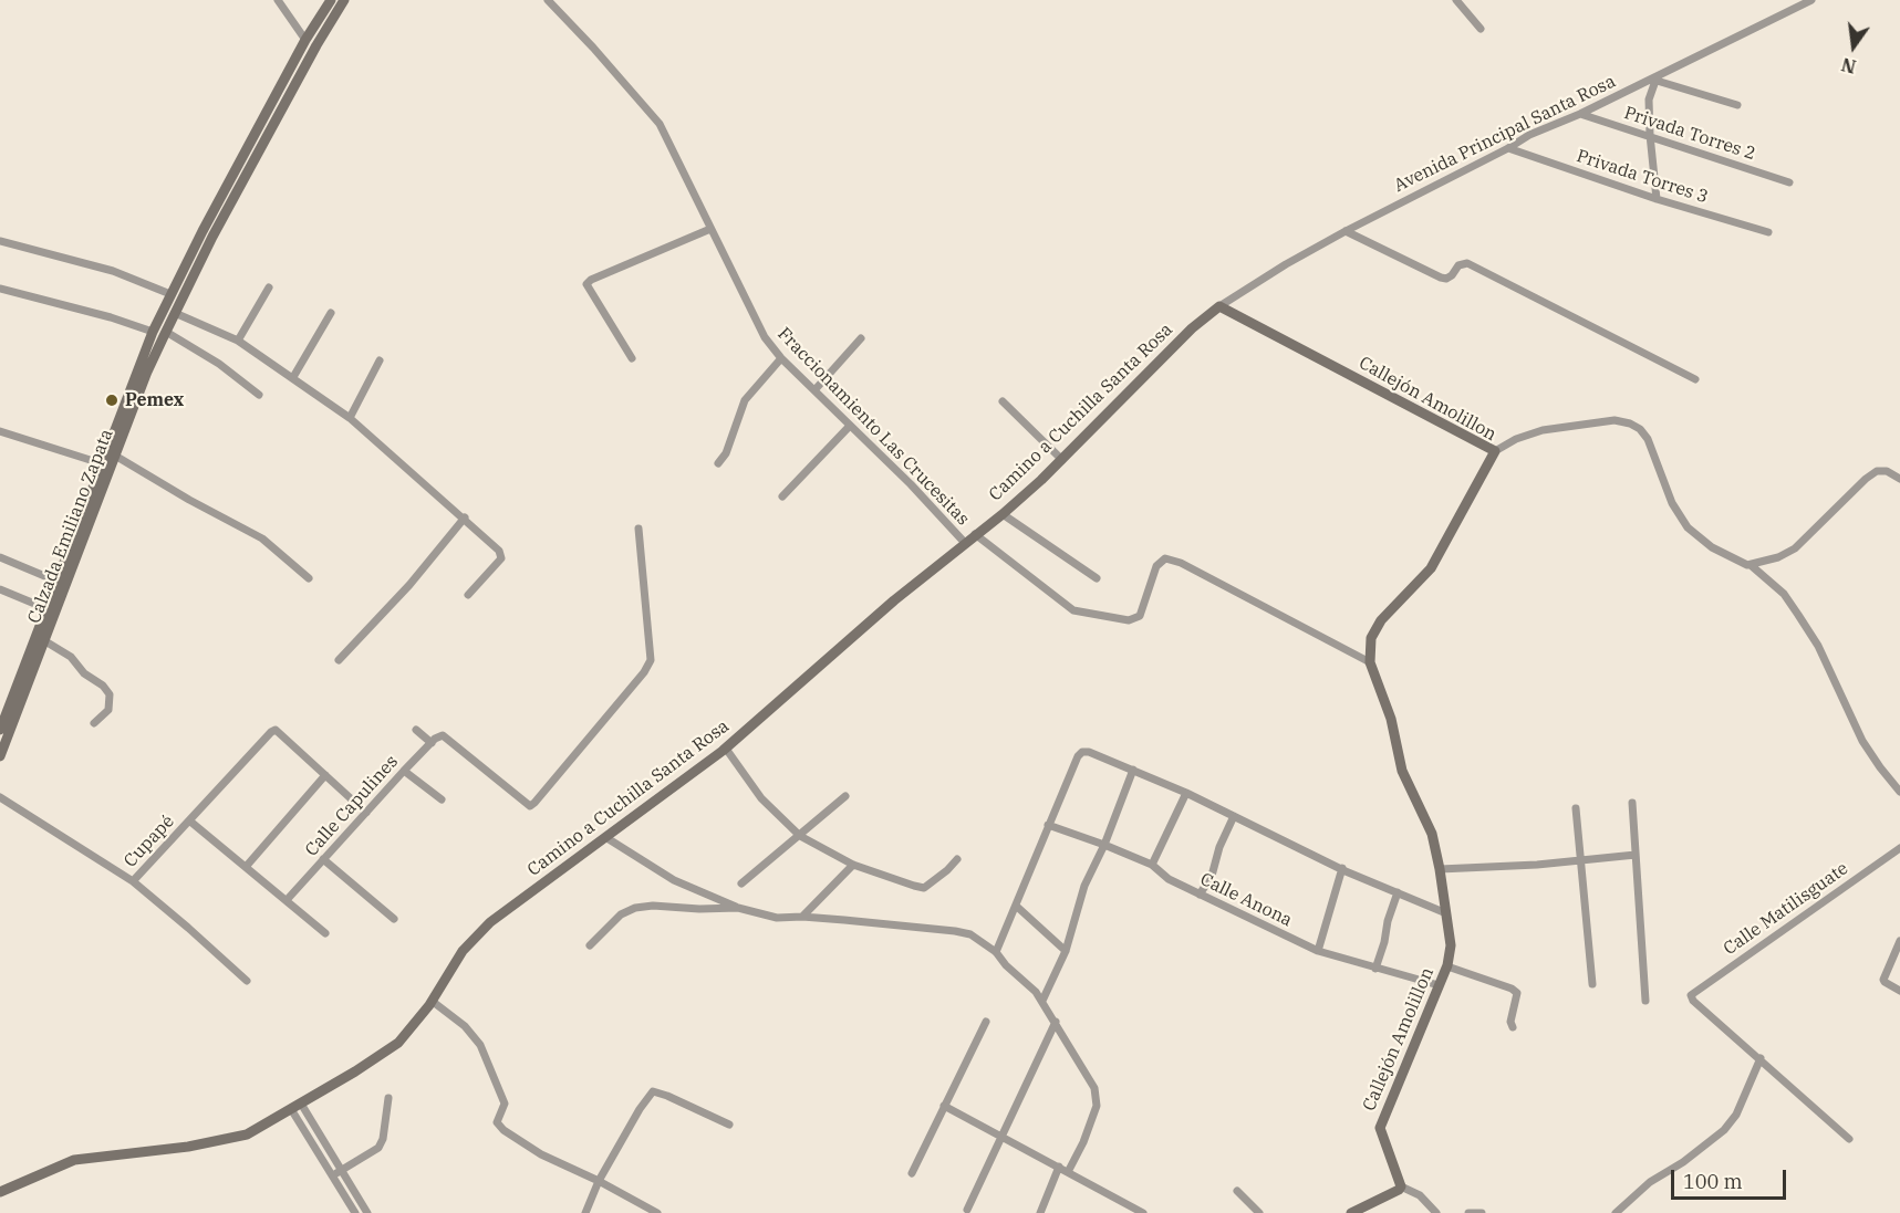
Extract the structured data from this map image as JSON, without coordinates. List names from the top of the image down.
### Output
{
  "streets": {
    "street": [
      "Avenida Principal Santa Rosa",
      "Privada Torres 2",
      "Privada Torres 3",
      "Callejón Amolillon",
      "Camino a Cuchilla Santa Rosa",
      "Fraccionamiento Las Crucesitas",
      "Calzada Emiliano Zapata",
      "Calle Capulines",
      "Cupapé",
      "Calle Anona",
      "Calle Matilisguate"
    ]
  },
  "crossings": [
    ["Avenida Principal Santa Rosa", "Privada Torres 2"],
    ["Avenida Principal Santa Rosa", "Privada Torres 3"],
    ["Avenida Principal Santa Rosa", "Callejón Amolillon"],
    ["Avenida Principal Santa Rosa", "Camino a Cuchilla Santa Rosa"],
    ["Callejón Amolillon", "Camino a Cuchilla Santa Rosa"],
    ["Callejón Amolillon", "Calle Anona"],
    ["Camino a Cuchilla Santa Rosa", "Fraccionamiento Las Crucesitas"]
  ],
  "places": ["Pemex"],
  "scale_bar": "100 m",
  "north": "bottom"
}
